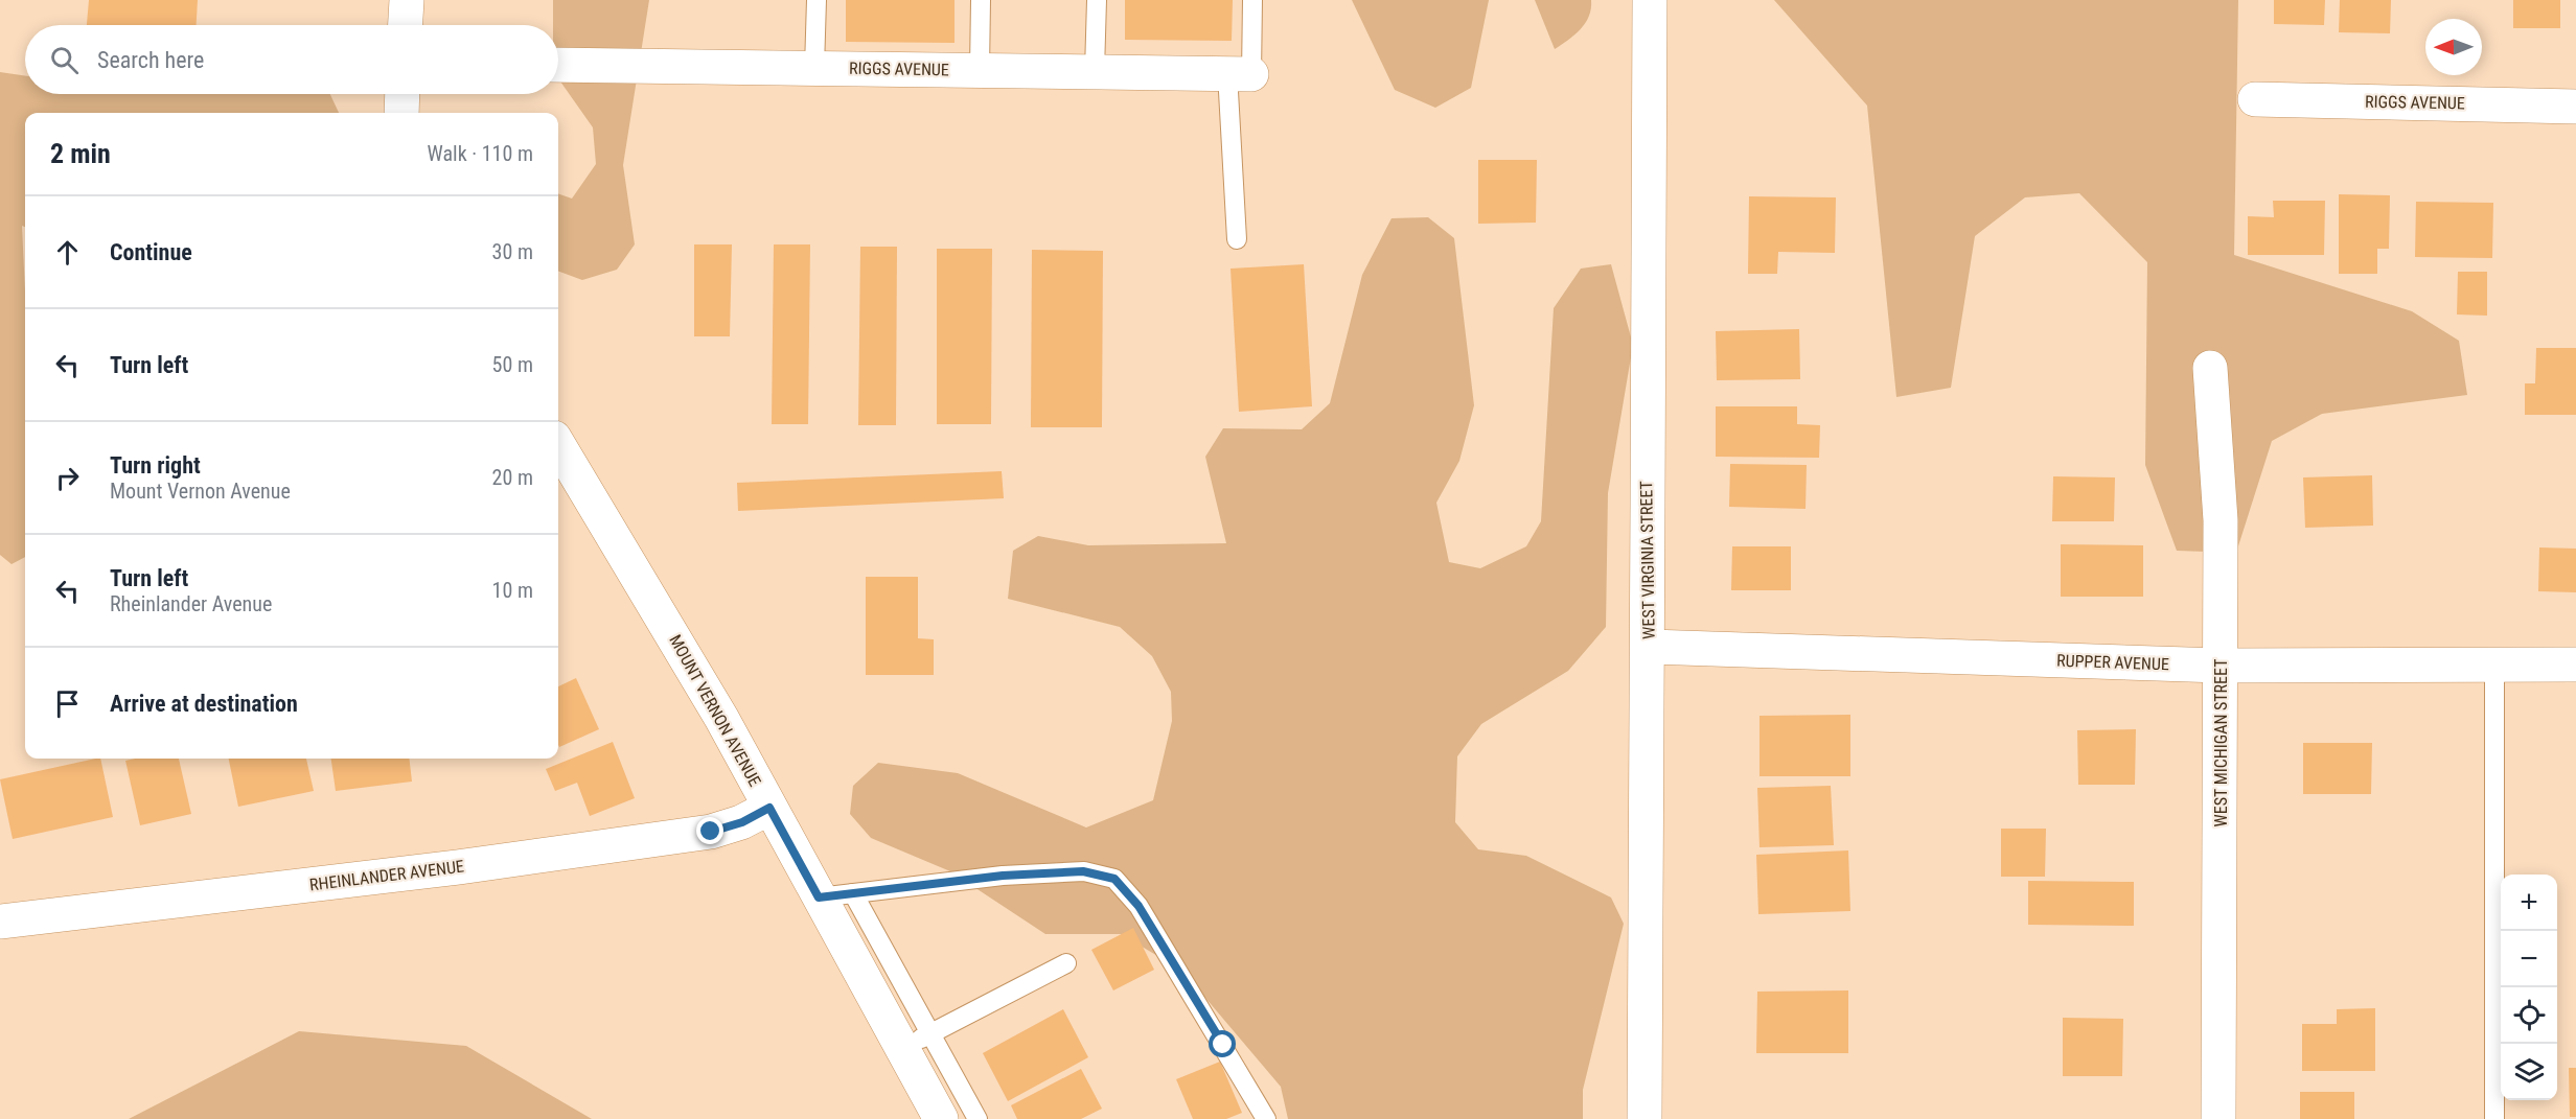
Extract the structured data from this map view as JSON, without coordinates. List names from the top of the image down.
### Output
{
  "streets": {
    "street": [
      "RIGGS AVENUE",
      "WEST VIRGINIA STREET",
      "RUPPER AVENUE",
      "MOUNT VERNON AVENUE",
      "WEST MICHIGAN STREET",
      "RHEINLANDER AVENUE"
    ]
  },
  "crossings": [
    ["WEST VIRGINIA STREET", "RUPPER AVENUE"],
    ["RUPPER AVENUE", "WEST MICHIGAN STREET"],
    ["MOUNT VERNON AVENUE", "RHEINLANDER AVENUE"]
  ],
  "north": "left",
  "page": {
    "search": "Search here",
    "heading": ["2 min", "Walk · 110 m"],
    "list": [
      ["Continue", "30 m"],
      ["Turn left", "50 m"],
      ["Turn right", "Mount Vernon Avenue", "20 m"],
      ["Turn left", "Rheinlander Avenue", "10 m"],
      "Arrive at destination"
    ],
    "map_buttons": ["+", "−"]
  }
}
